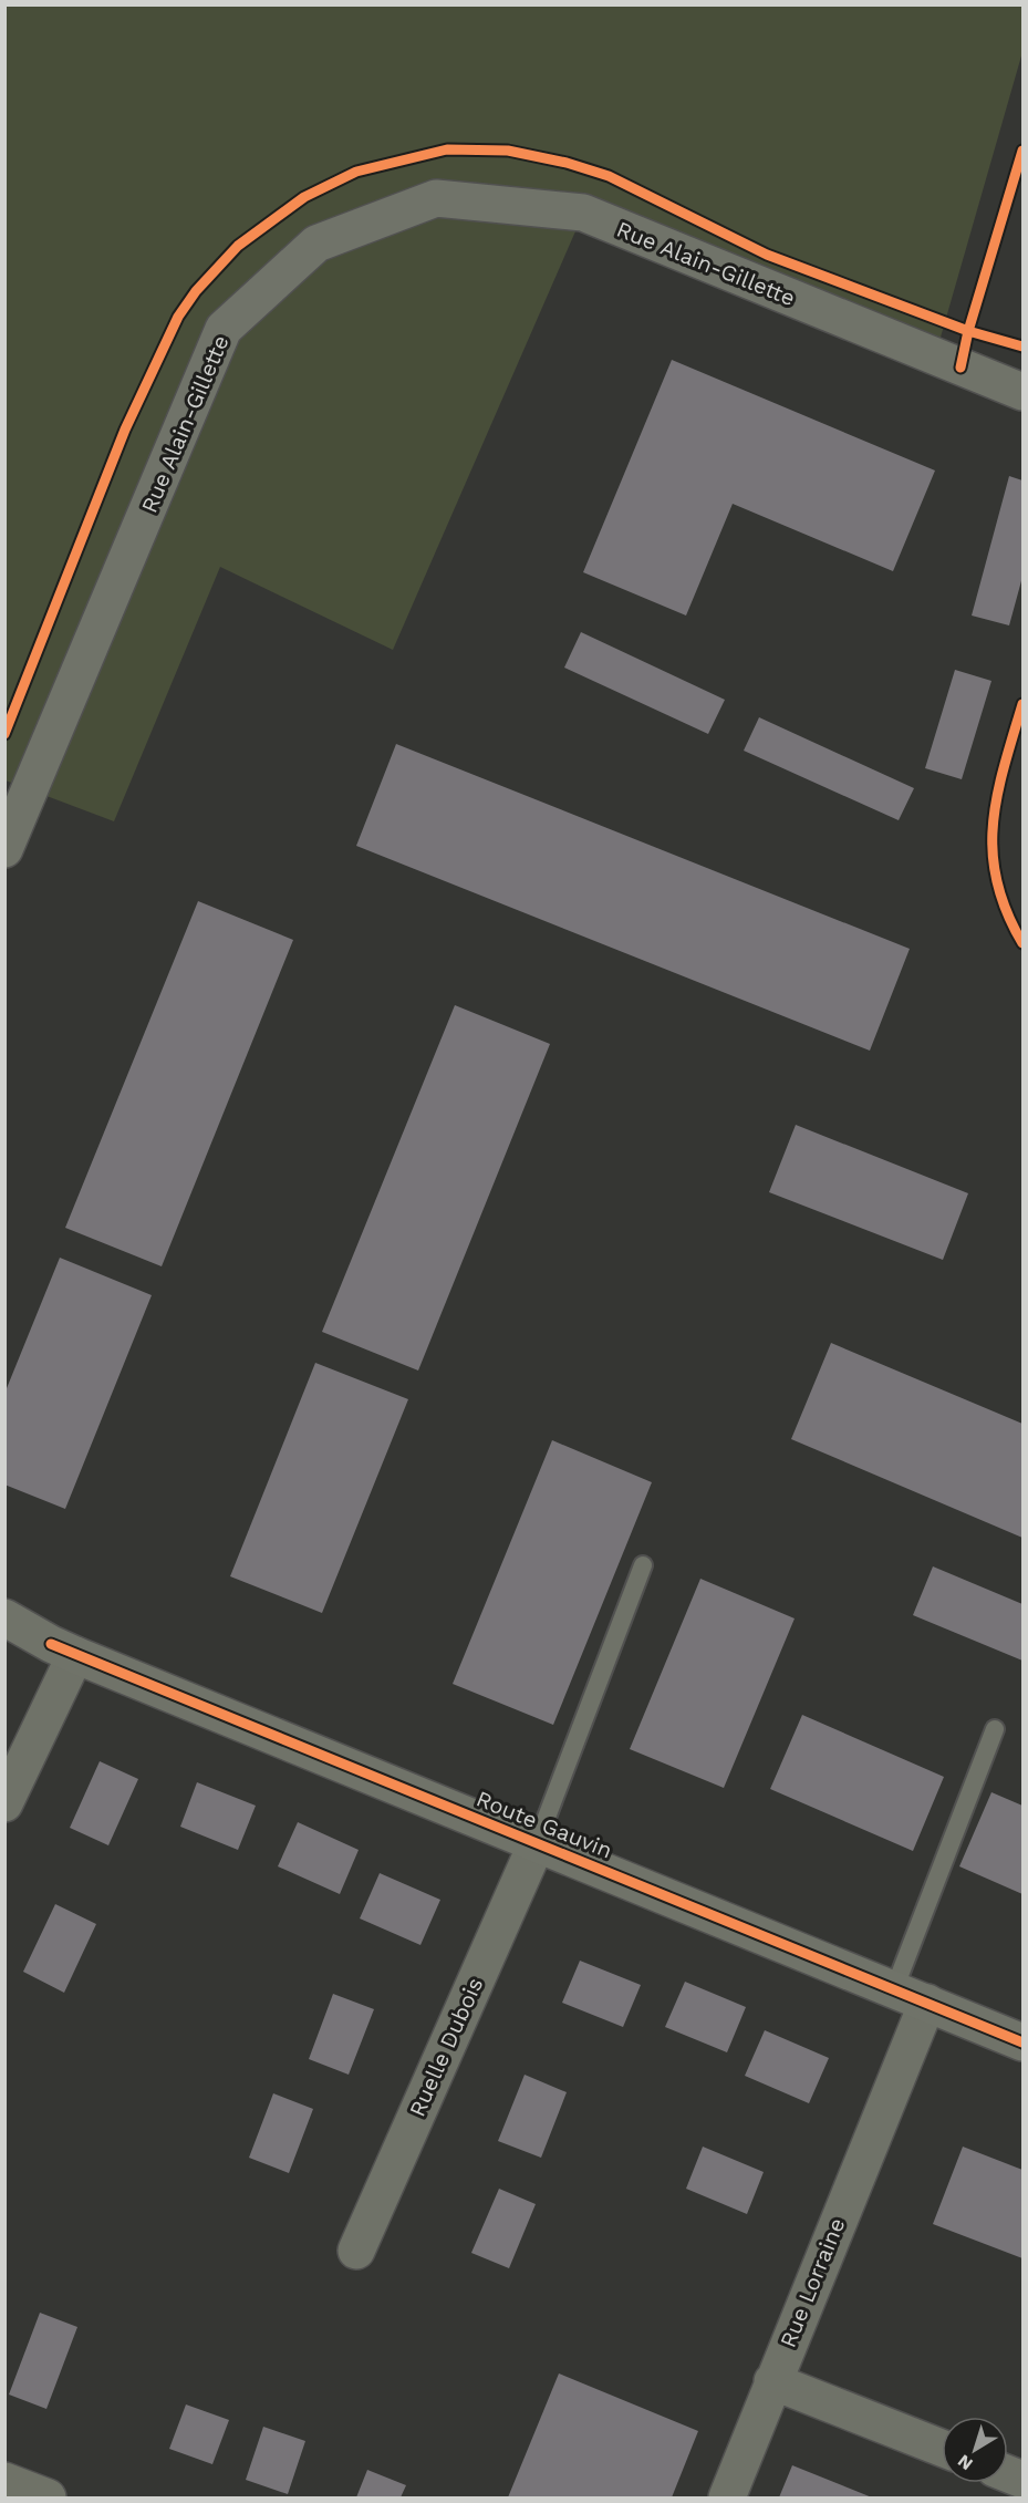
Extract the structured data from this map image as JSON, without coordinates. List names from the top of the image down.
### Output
{
  "streets": {
    "street": [
      "Rue Alain-Gillette",
      "Route Gauvin",
      "Ruelle Dubois",
      "Rue Lorraine"
    ]
  },
  "crossings": [
    ["Route Gauvin", "Ruelle Dubois"],
    ["Route Gauvin", "Rue Lorraine"]
  ],
  "north": "bottom left"
}
